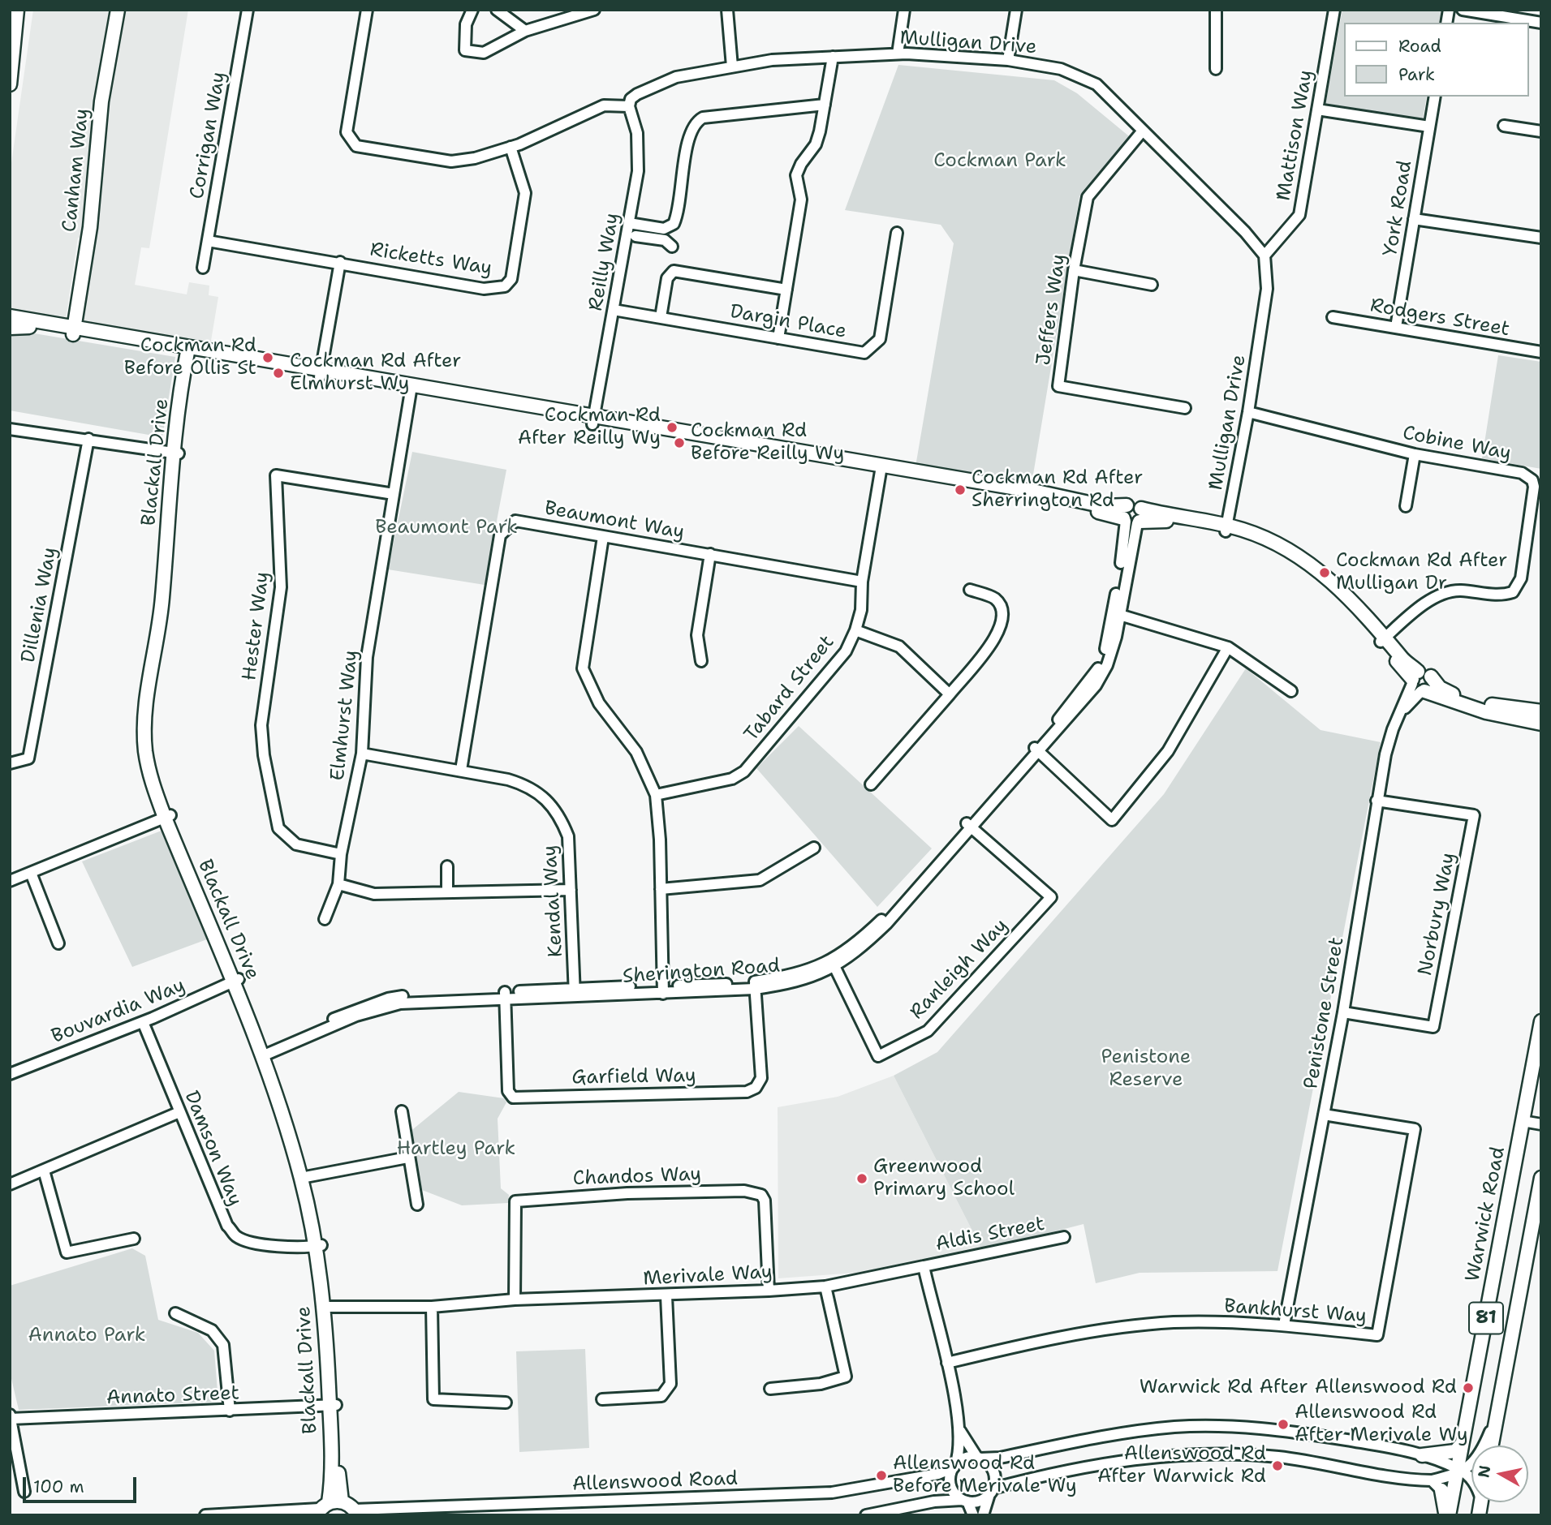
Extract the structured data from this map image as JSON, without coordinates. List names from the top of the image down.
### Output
{
  "streets": {
    "main road": [
      "Canham Way",
      "Blackall Drive",
      "Warwick Road",
      "81"
    ],
    "street": [
      "Mulligan Drive",
      "Corrigan Way",
      "Mattison Way",
      "York Road",
      "Ricketts Way",
      "Reilly Way",
      "Jeffers Way",
      "Rodgers Street",
      "Dargin Place",
      "Cobine Way",
      "Beaumont Way",
      "Dillenia Way",
      "Hester Way",
      "Tabard Street",
      "Elmhurst Way",
      "Kendal Way",
      "Norbury Way",
      "Ranleigh Way",
      "Sherington Road",
      "Bouvardia Way",
      "Penistone Street",
      "Garfield Way",
      "Damson Way",
      "Chandos Way",
      "Aldis Street",
      "Merivale Way",
      "Bankhurst Way",
      "Annato Street",
      "Allenswood Road"
    ]
  },
  "crossings": [
    ["Mulligan Drive", "Mattison Way"],
    ["Mulligan Drive", "Reilly Way"],
    ["Mulligan Drive", "Jeffers Way"],
    ["Mulligan Drive", "Cobine Way"],
    ["Corrigan Way", "Ricketts Way"],
    ["York Road", "Rodgers Street"],
    ["Reilly Way", "Dargin Place"],
    ["Blackall Drive", "Sherington Road"],
    ["Blackall Drive", "Bouvardia Way"],
    ["Blackall Drive", "Damson Way"],
    ["Blackall Drive", "Merivale Way"],
    ["Blackall Drive", "Annato Street"],
    ["Beaumont Way", "Tabard Street"],
    ["Beaumont Way", "Kendal Way"],
    ["Hester Way", "Elmhurst Way"],
    ["Elmhurst Way", "Kendal Way"],
    ["Kendal Way", "Sherington Road"],
    ["Norbury Way", "Penistone Street"],
    ["Ranleigh Way", "Sherington Road"],
    ["Sherington Road", "Garfield Way"],
    ["Bouvardia Way", "Damson Way"],
    ["Penistone Street", "Bankhurst Way"],
    ["Chandos Way", "Merivale Way"],
    ["Aldis Street", "Merivale Way"]
  ],
  "parks": [
    "Cockman Park",
    "Beaumont Park",
    "Penistone Reserve",
    "Hartley Park",
    "Annato Park"
  ],
  "places": [
    "Cockman Rd Before Ollis St",
    "Cockman Rd After Elmhurst Wy",
    "Cockman Rd After Reilly Wy",
    "Cockman Rd Before Reilly Wy",
    "Cockman Rd After Sherrington Rd",
    "Cockman Rd After Mulligan Dr",
    "Greenwood Primary School",
    "Warwick Rd After Allenswood Rd",
    "Allenswood Rd After Merivale Wy",
    "Allenswood Rd After Warwick Rd",
    "Allenswood Rd Before Merivale Wy"
  ],
  "legend": ["Road", "Park"],
  "scale_bar": "100 m",
  "north": "left"
}
